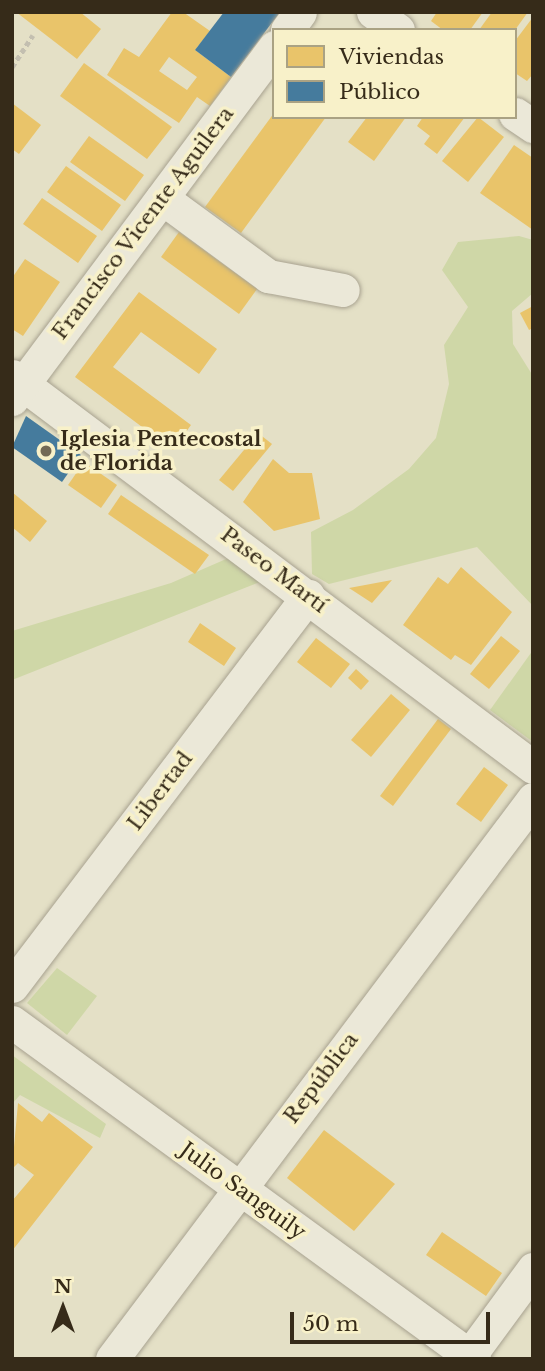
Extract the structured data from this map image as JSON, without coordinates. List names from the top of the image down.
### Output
{
  "streets": {
    "street": [
      "Francisco Vicente Aguilera",
      "Paseo Martí",
      "Libertad",
      "República",
      "Julio Sanguily"
    ]
  },
  "crossings": [
    ["Francisco Vicente Aguilera", "Paseo Martí"],
    ["Paseo Martí", "Libertad"],
    ["República", "Julio Sanguily"]
  ],
  "places": ["Iglesia Pentecostal de Florida"],
  "legend": ["Viviendas", "Público"],
  "scale_bar": "50 m",
  "north": "top"
}
